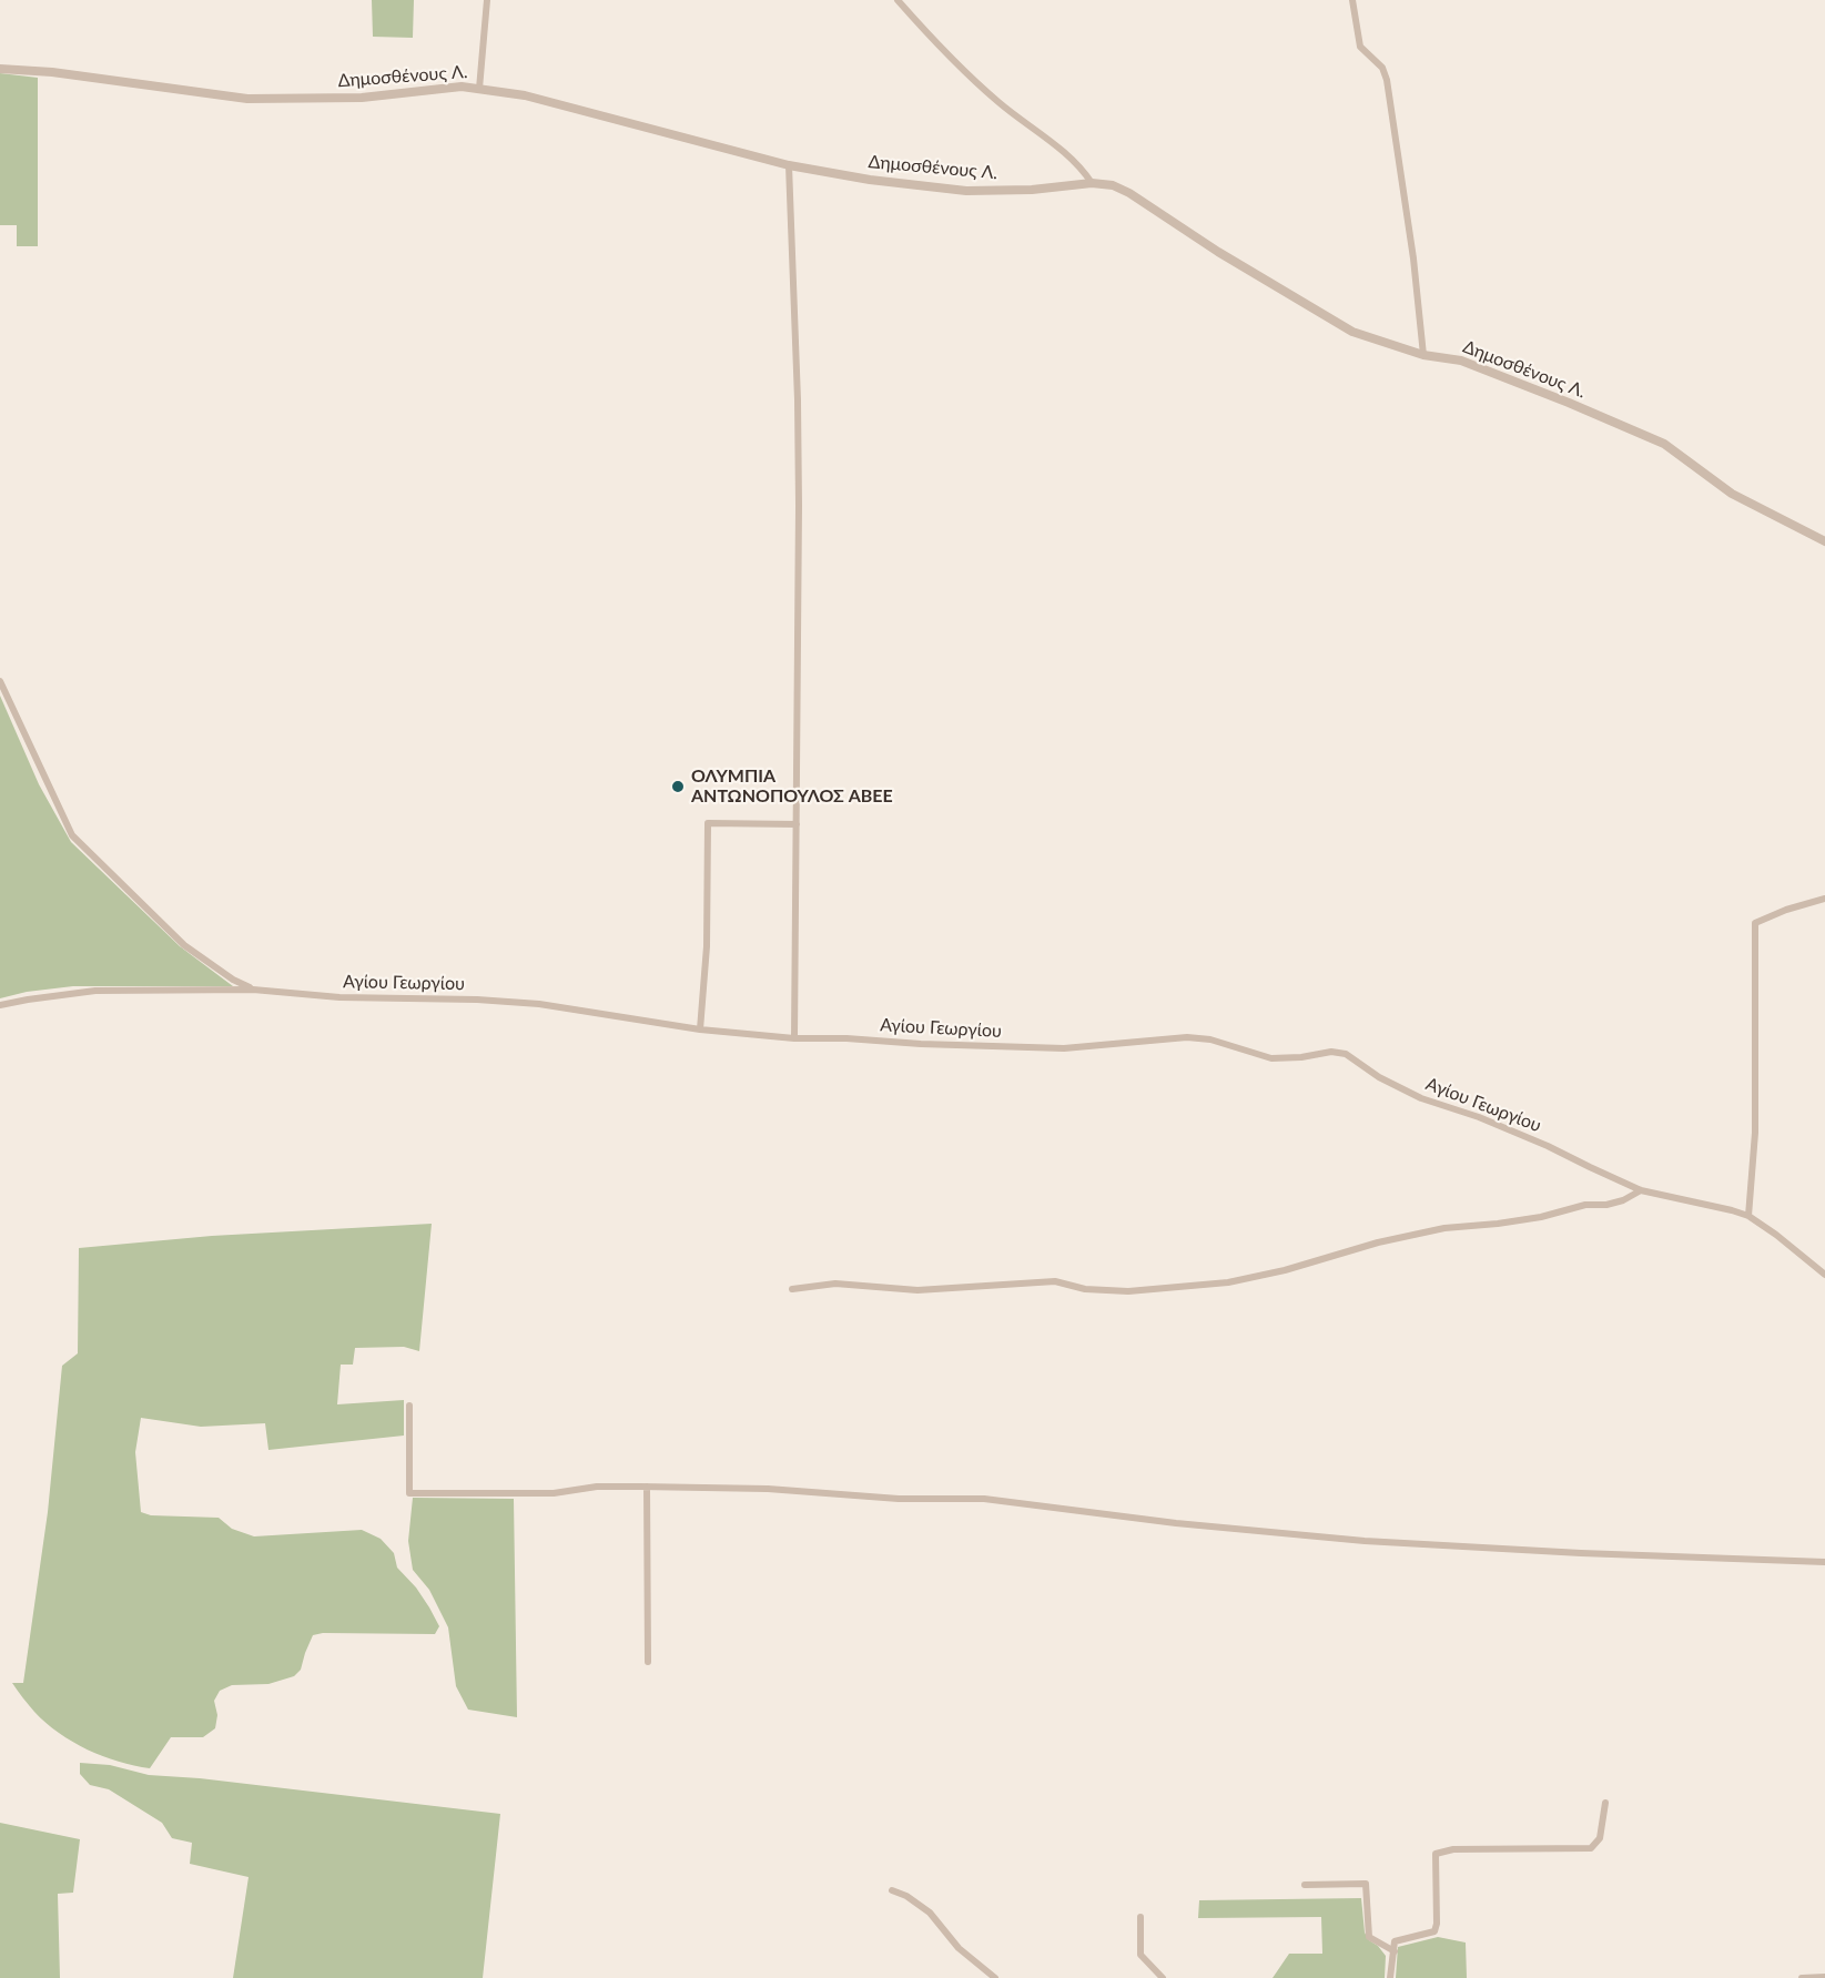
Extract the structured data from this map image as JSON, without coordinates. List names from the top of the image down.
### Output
{
  "streets": {
    "street": ["Δημοσθένους Λ.", "Αγίου Γεωργίου"]
  },
  "places": ["ΟΛΥΜΠΙΑ ΑΝΤΩΝΟΠΟΥΛΟΣ ΑΒΕΕ"]
}
